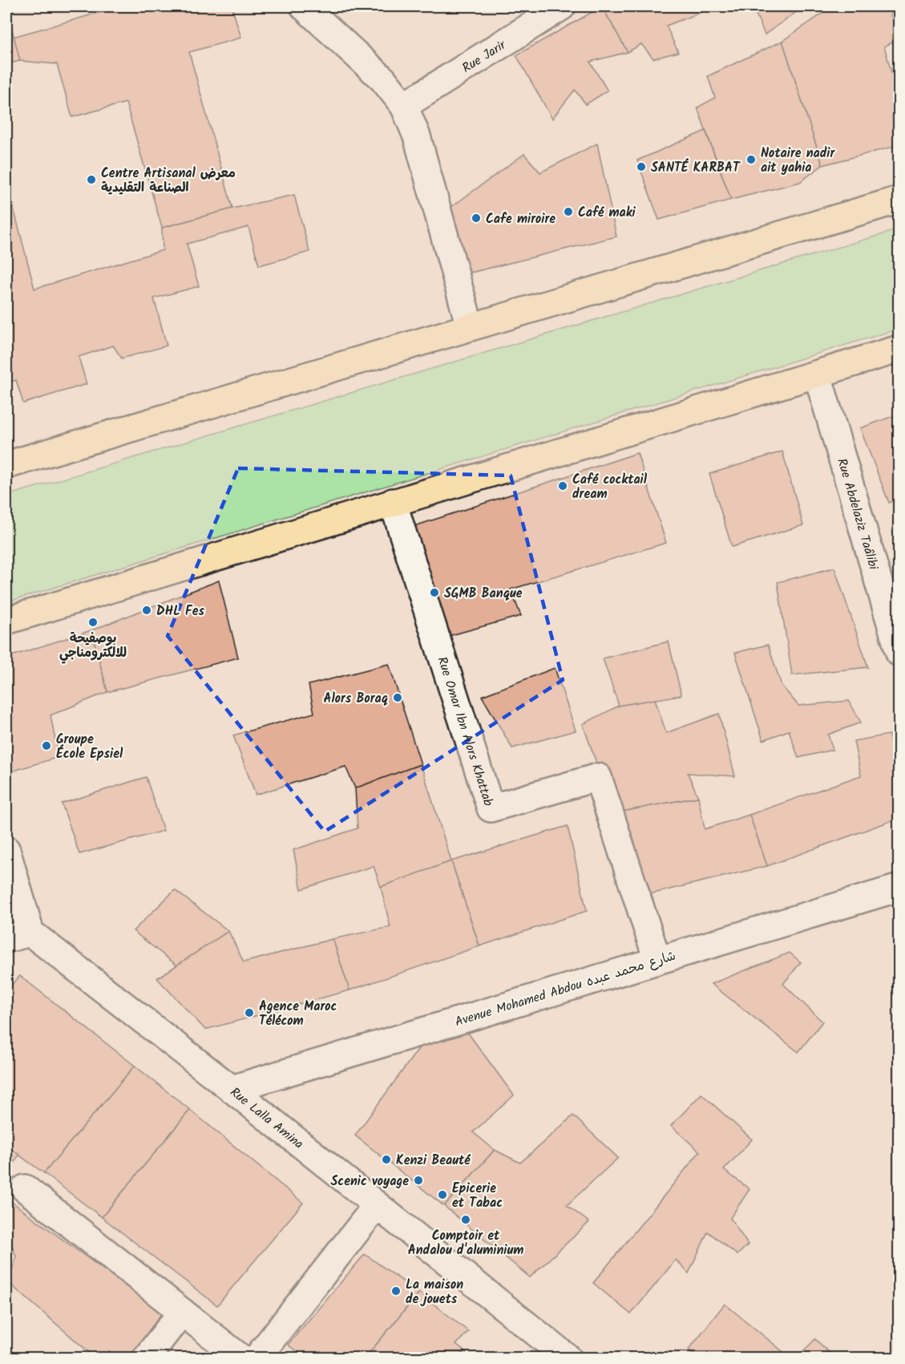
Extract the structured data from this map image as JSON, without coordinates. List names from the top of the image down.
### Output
{
  "streets": {
    "street": [
      "Rue Jarir",
      "Rue Abdelaziz Taâlibi",
      "Rue Omar Ibn Alors Khattab",
      "Avenue Mohamed Abdou شارع محمد عبده",
      "Rue Lalla Amina"
    ]
  },
  "crossings": [
    ["Rue Omar Ibn Alors Khattab", "Avenue Mohamed Abdou شارع محمد عبده"],
    ["Avenue Mohamed Abdou شارع محمد عبده", "Rue Lalla Amina"]
  ],
  "places": [
    "Notaire nadir ait yahia",
    "SANTÉ KARBAT",
    "Centre Artisanal معرض الصناعة التقليدية",
    "Café maki",
    "Cafe miroire",
    "Café cocktail dream",
    "SGMB Banque",
    "DHL Fes",
    "بوصفيحة للالكترومناجي",
    "Alors Boraq",
    "Groupe École Epsiel",
    "Agence Maroc Télécom",
    "Kenzi Beauté",
    "Scenic voyage",
    "Epicerie et Tabac",
    "Comptoir et Andalou d'aluminium",
    "La maison de jouets"
  ]
}
